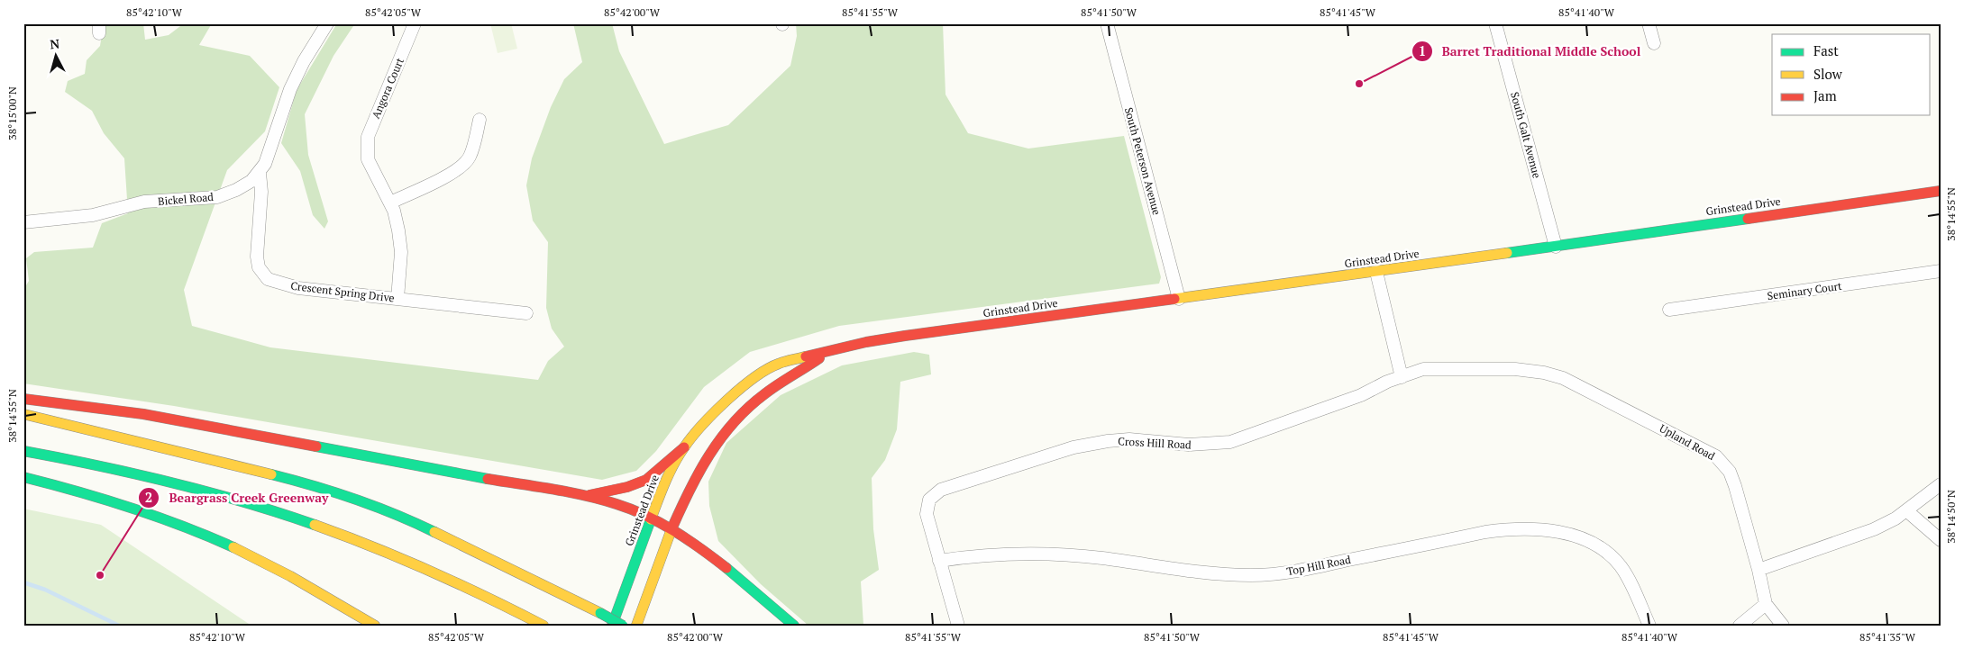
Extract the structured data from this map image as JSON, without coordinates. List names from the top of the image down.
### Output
{
  "streets": {
    "main road": ["Grinstead Drive"],
    "street": [
      "Angora Court",
      "South Galt Avenue",
      "South Peterson Avenue",
      "Bickel Road",
      "Seminary Court",
      "Crescent Spring Drive",
      "Upland Road",
      "Cross Hill Road",
      "Top Hill Road"
    ]
  },
  "crossings": [
    ["South Galt Avenue", "Grinstead Drive"],
    ["South Peterson Avenue", "Grinstead Drive"],
    ["Bickel Road", "Crescent Spring Drive"],
    ["Upland Road", "Cross Hill Road"],
    ["Cross Hill Road", "Top Hill Road"]
  ],
  "places": ["Barret Traditional Middle School", "Beargrass Creek Greenway"],
  "legend": ["Fast", "Slow", "Jam"],
  "north": "top",
  "coordinates": [
    "85°42'10\"W",
    "85°42'05\"W",
    "85°42'00\"W",
    "85°41'55\"W",
    "85°41'50\"W",
    "85°41'45\"W",
    "85°41'40\"W",
    "38°15'00\"N",
    "38°14'55\"N",
    "38°14'50\"N",
    "85°41'35\"W"
  ]
}
